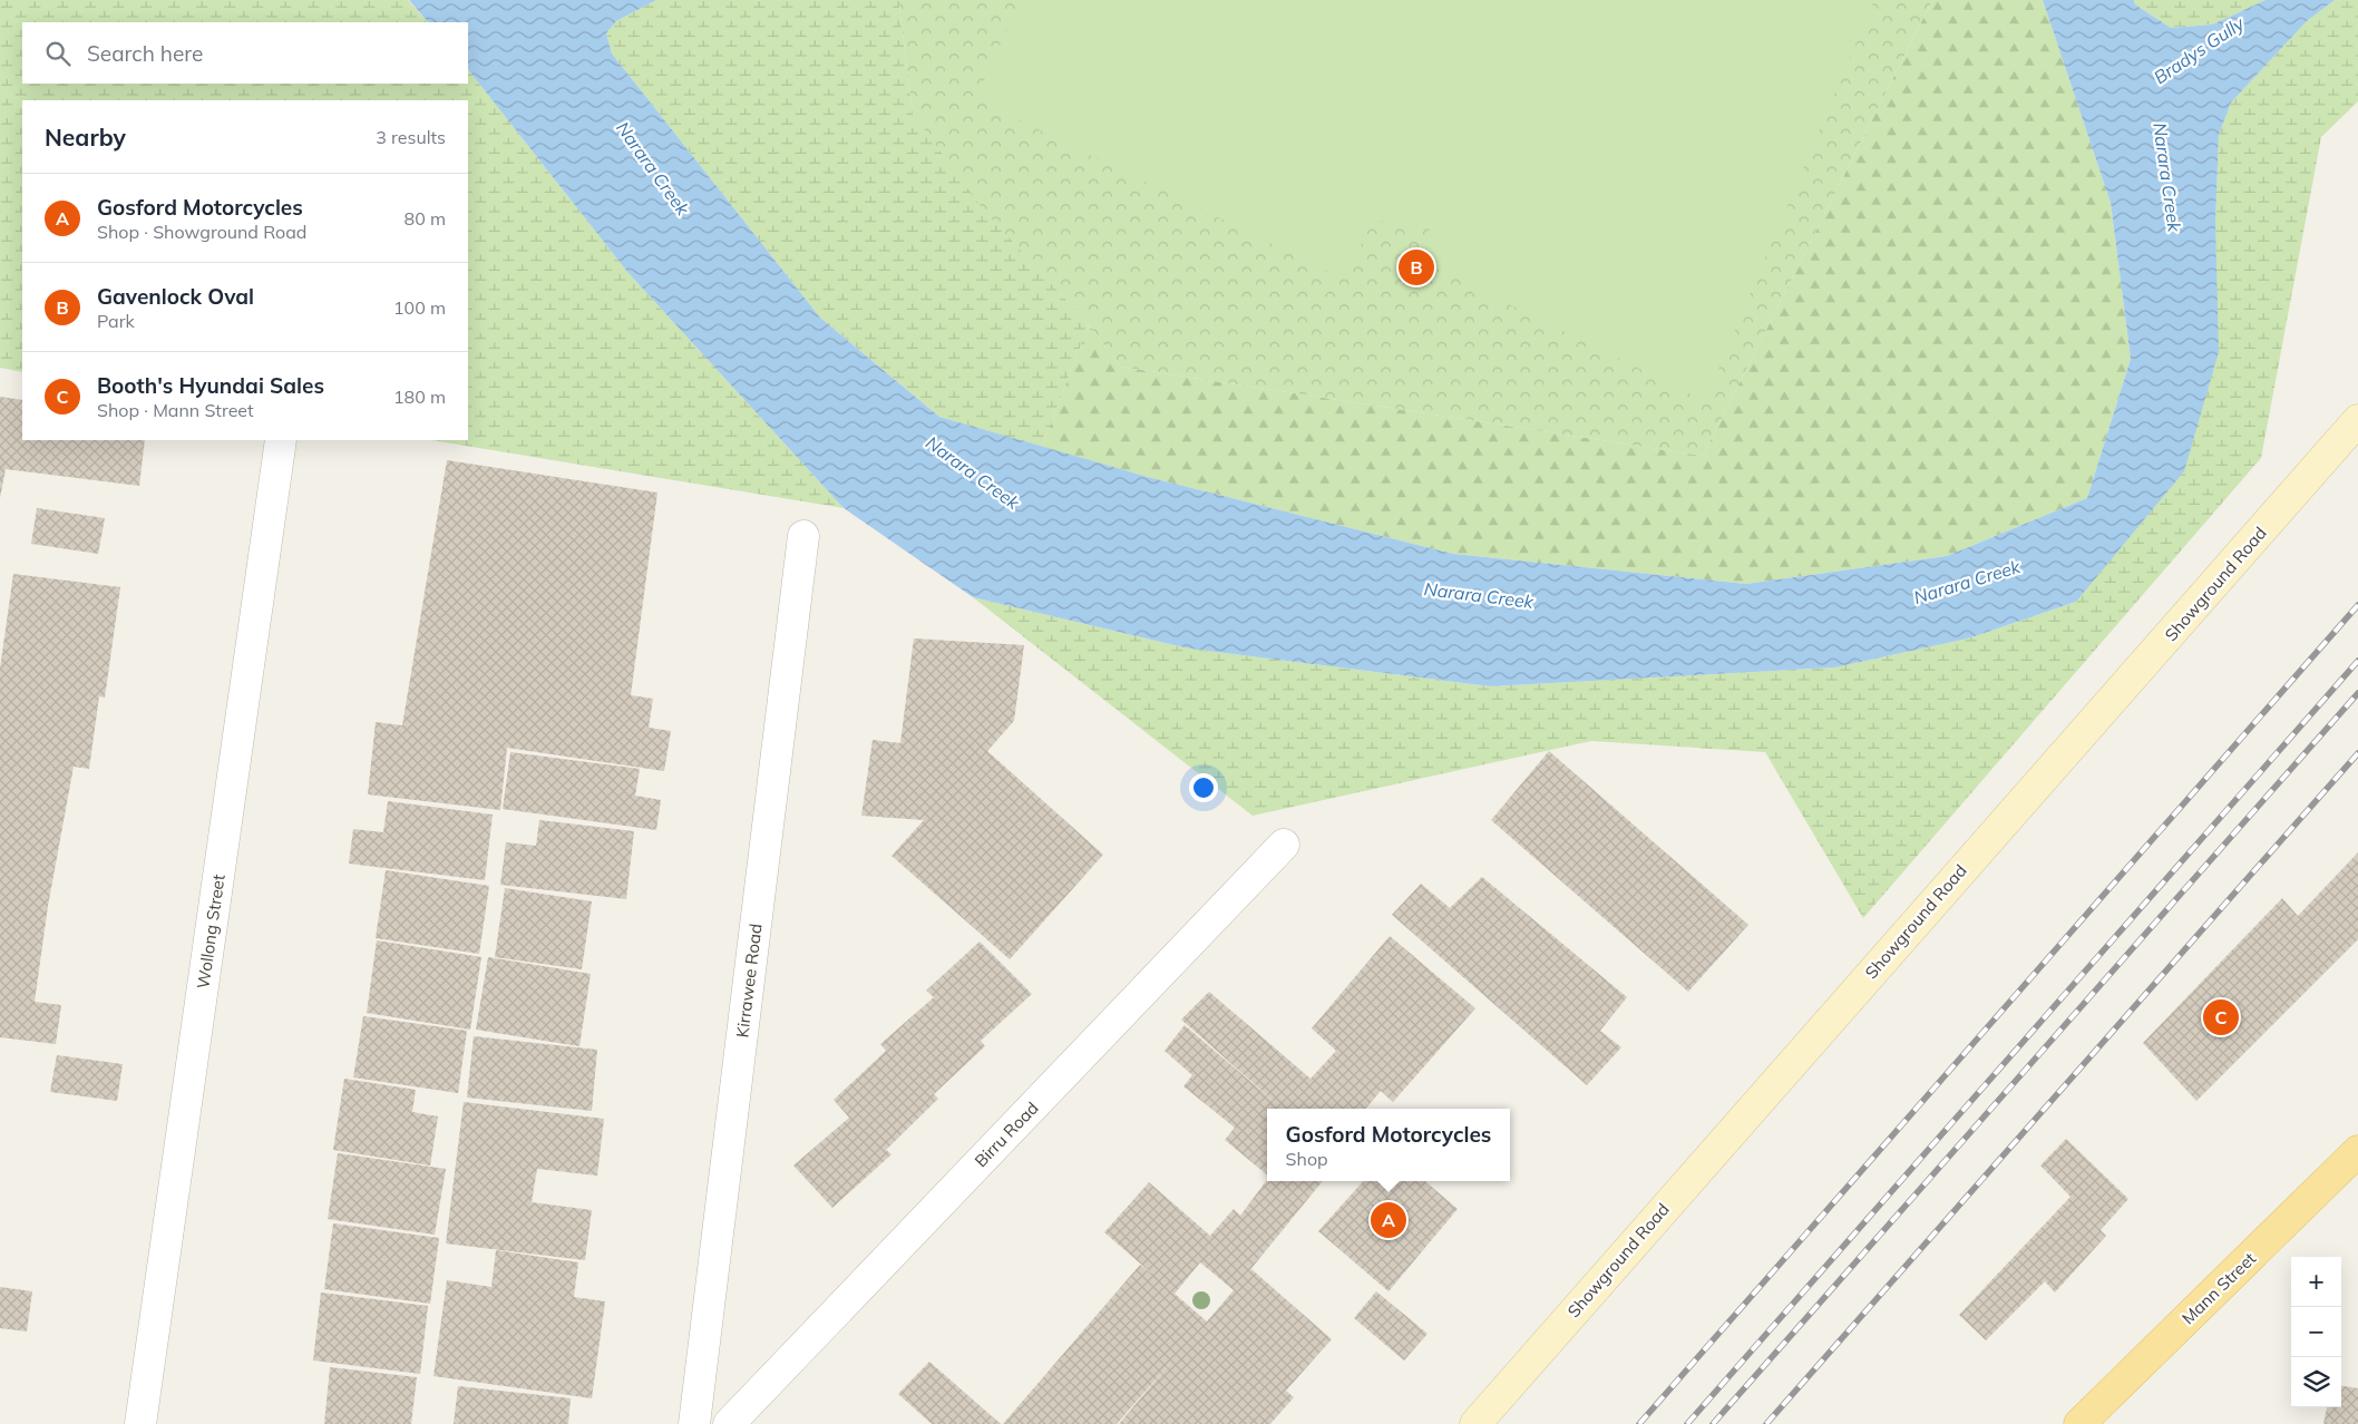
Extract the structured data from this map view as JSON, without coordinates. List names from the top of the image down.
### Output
{
  "streets": {
    "main road": ["Mann Street"],
    "street": [
      "Showground Road",
      "Wollong Street",
      "Kirrawee Road",
      "Birru Road"
    ]
  },
  "water": ["Bradys Gully", "Narara Creek"],
  "page": {
    "search": "Search here",
    "heading": ["Nearby", "3 results"],
    "list": [
      {
        "mark": "A",
        "name": "Gosford Motorcycles",
        "note": "Shop · Showground Road",
        "value": "80 m"
      },
      {
        "mark": "B",
        "name": "Gavenlock Oval",
        "note": "Park",
        "value": "100 m"
      },
      {
        "mark": "C",
        "name": "Booth's Hyundai Sales",
        "note": "Shop · Mann Street",
        "value": "180 m"
      }
    ],
    "pins": ["B", "C", "A"],
    "popup": ["Gosford Motorcycles", "Shop"],
    "map_buttons": ["+", "−"]
  }
}
